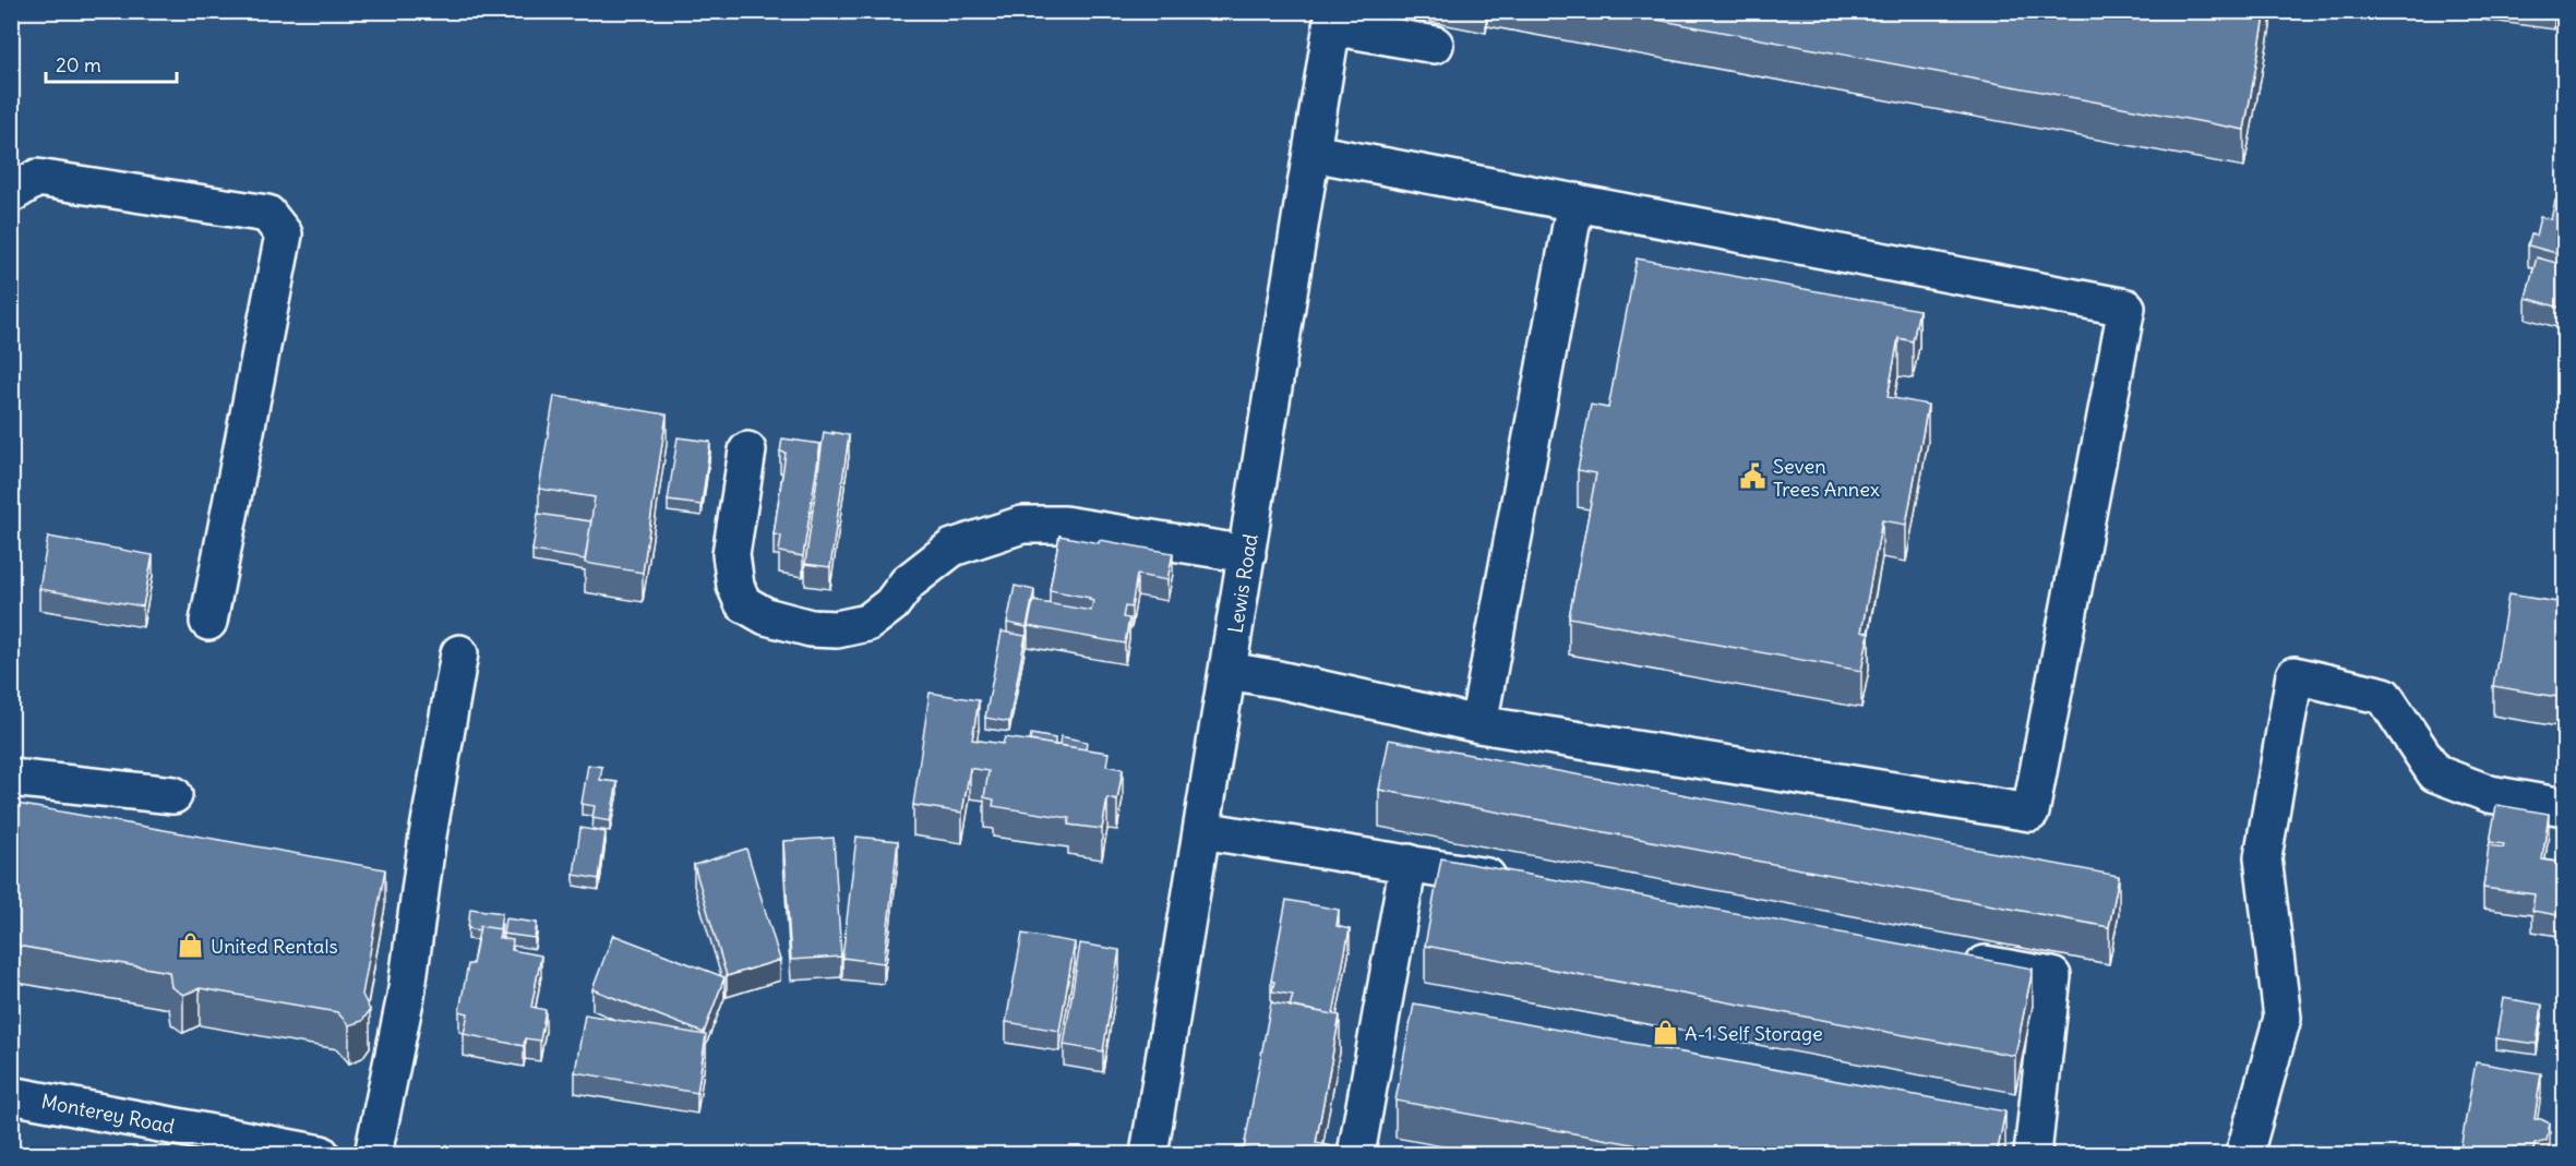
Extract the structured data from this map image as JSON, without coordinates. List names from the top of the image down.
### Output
{
  "streets": {
    "street": ["Lewis Road", "Monterey Road"]
  },
  "places": {
    "public building": ["Seven Trees Annex"],
    "shop": ["United Rentals", "A-1 Self Storage"]
  },
  "scale_bar": "20 m"
}
